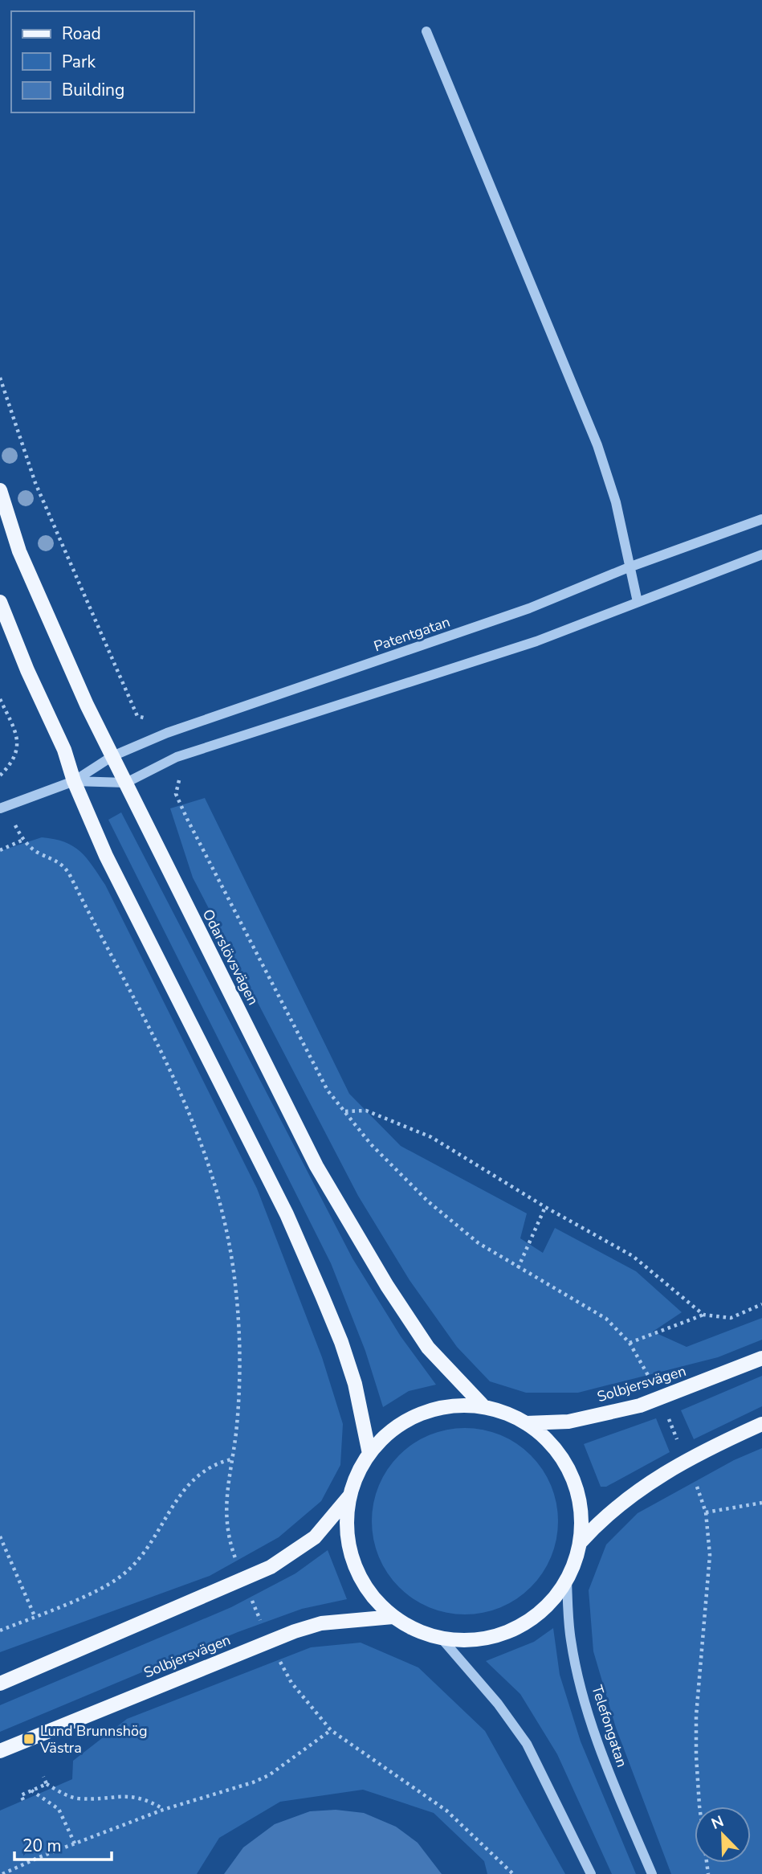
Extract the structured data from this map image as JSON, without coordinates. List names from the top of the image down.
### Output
{
  "streets": {
    "main road": ["Odarslövsvägen", "Solbjersvägen"],
    "street": ["Patentgatan", "Telefongatan"]
  },
  "crossings": [
    ["Patentgatan", "Odarslövsvägen"]
  ],
  "places": {
    "transit": ["Lund Brunnshög Västra"]
  },
  "legend": ["Road", "Park", "Building"],
  "scale_bar": "20 m",
  "north": "top left"
}
